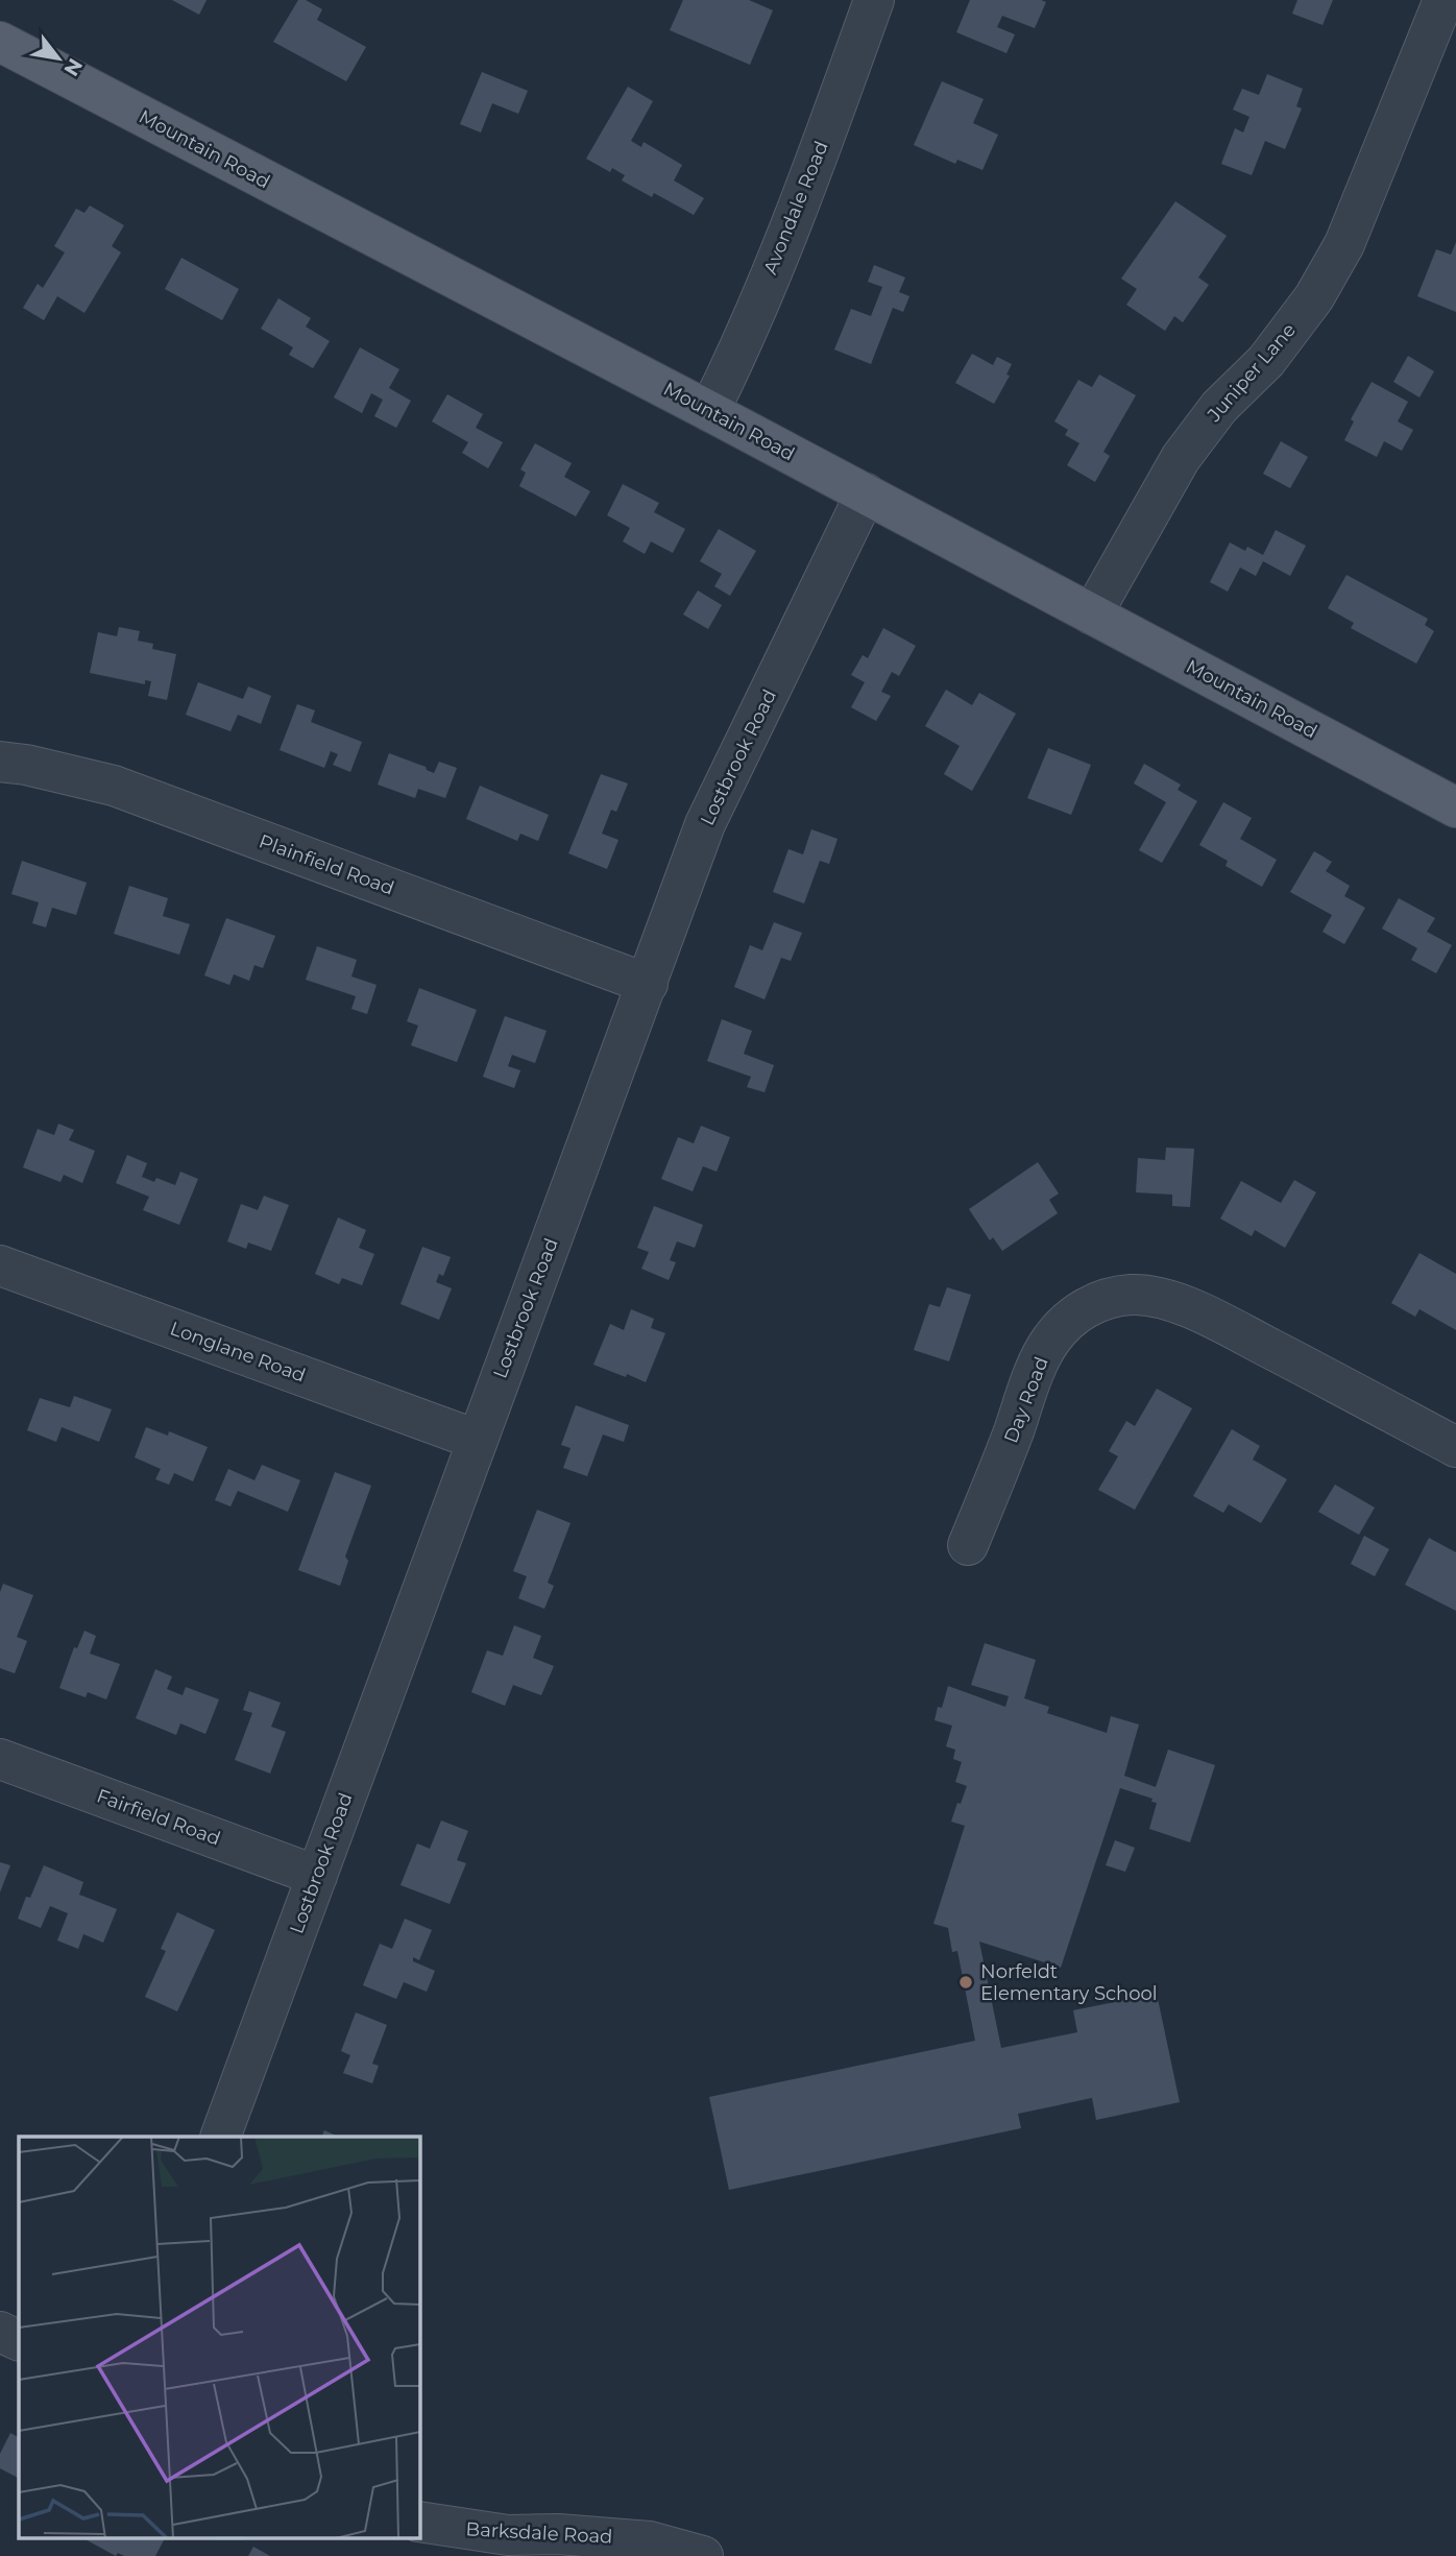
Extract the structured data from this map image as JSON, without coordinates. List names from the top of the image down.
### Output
{
  "streets": {
    "main road": ["Mountain Road"],
    "street": [
      "Avondale Road",
      "Juniper Lane",
      "Lostbrook Road",
      "Plainfield Road",
      "Longlane Road",
      "Day Road",
      "Fairfield Road",
      "Barksdale Road"
    ]
  },
  "crossings": [
    ["Mountain Road", "Avondale Road"],
    ["Mountain Road", "Juniper Lane"],
    ["Mountain Road", "Lostbrook Road"],
    ["Lostbrook Road", "Plainfield Road"],
    ["Lostbrook Road", "Longlane Road"],
    ["Lostbrook Road", "Fairfield Road"]
  ],
  "places": ["Norfeldt Elementary School"],
  "north": "bottom right"
}
